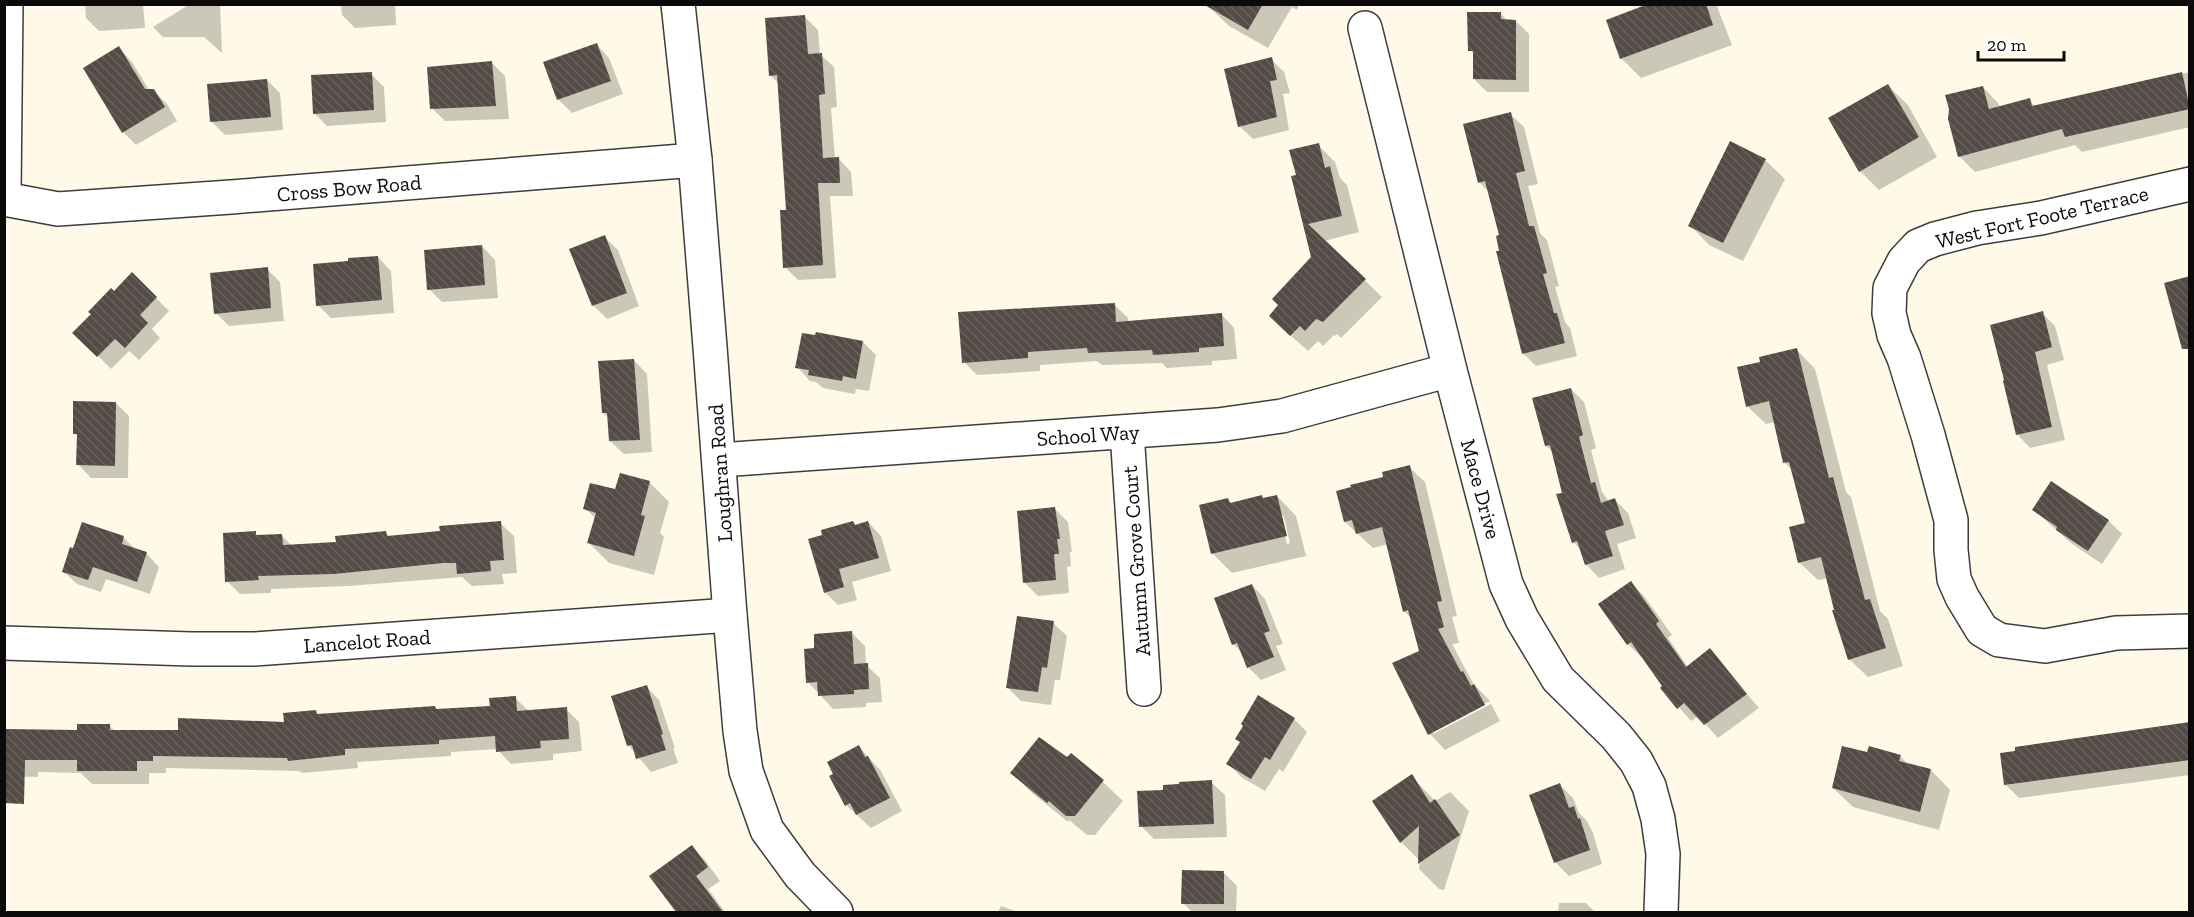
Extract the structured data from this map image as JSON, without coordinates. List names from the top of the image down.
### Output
{
  "streets": {
    "street": [
      "Cross Bow Road",
      "West Fort Foote Terrace",
      "School Way",
      "Loughran Road",
      "Mace Drive",
      "Autumn Grove Court",
      "Lancelot Road"
    ]
  },
  "crossings": [
    ["Cross Bow Road", "Loughran Road"],
    ["School Way", "Loughran Road"],
    ["School Way", "Mace Drive"],
    ["School Way", "Autumn Grove Court"],
    ["Loughran Road", "Lancelot Road"]
  ],
  "scale_bar": "20 m"
}
